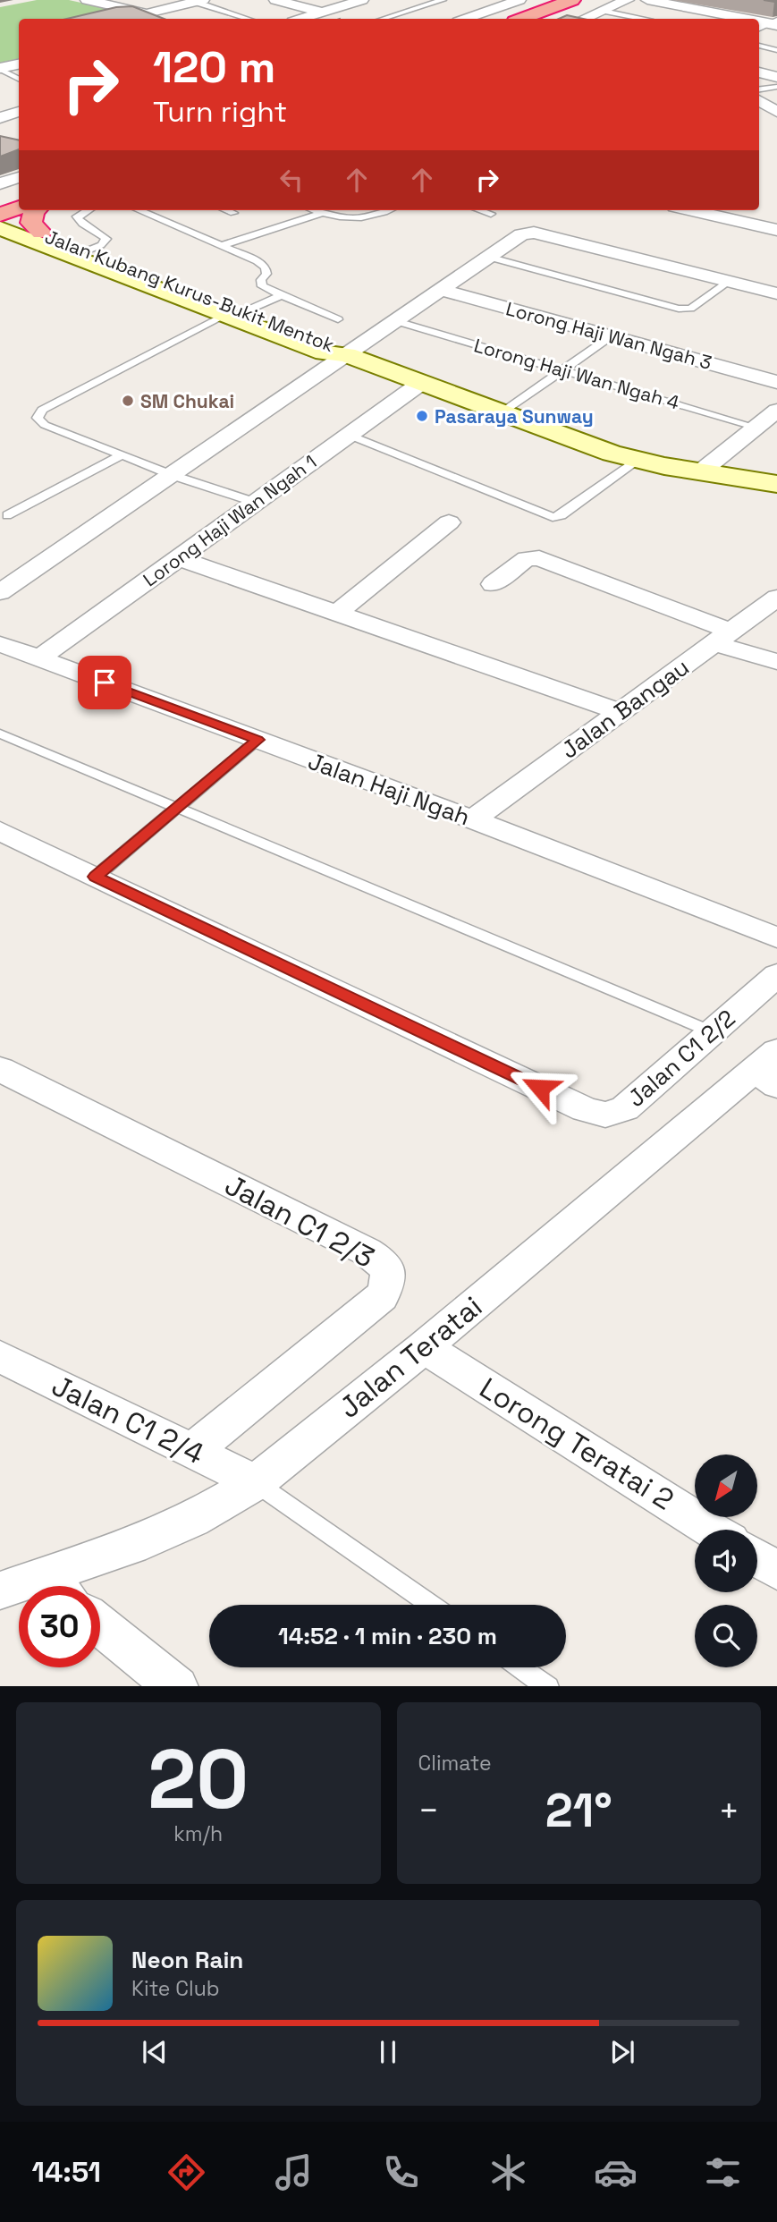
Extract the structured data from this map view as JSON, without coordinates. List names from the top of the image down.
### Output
{
  "streets": {
    "main road": ["Jalan Kubang Kurus-Bukit Mentok"],
    "street": [
      "Lorong Haji Wan Ngah 3",
      "Lorong Haji Wan Ngah 1",
      "Jalan Bangau",
      "Jalan Haji Ngah",
      "Jalan C1 2/2",
      "Jalan C1 2/3",
      "Jalan Teratai",
      "Jalan C1 2/4",
      "Lorong Teratai 2"
    ],
    "lane": ["Lorong Haji Wan Ngah 4"]
  },
  "crossings": [
    ["Jalan Kubang Kurus-Bukit Mentok", "Lorong Haji Wan Ngah 1"],
    ["Lorong Haji Wan Ngah 1", "Jalan Haji Ngah"],
    ["Jalan Bangau", "Jalan Haji Ngah"],
    ["Jalan C1 2/3", "Jalan C1 2/4"],
    ["Jalan Teratai", "Jalan C1 2/4"],
    ["Jalan Teratai", "Lorong Teratai 2"]
  ],
  "places": ["SM Chukai", "Pasaraya Sunway"],
  "north": "bottom left",
  "page": {
    "turn": ["120 m", "Turn right"],
    "limit": "30",
    "trip": "14:52 · 1 min · 230 m",
    "tile": [
      ["20", "km/h"],
      "Climate"
    ],
    "heat": ["−", "21°", "+"],
    "song": ["Neon Rain", "Kite Club"],
    "tabs": "14:51"
  }
}
